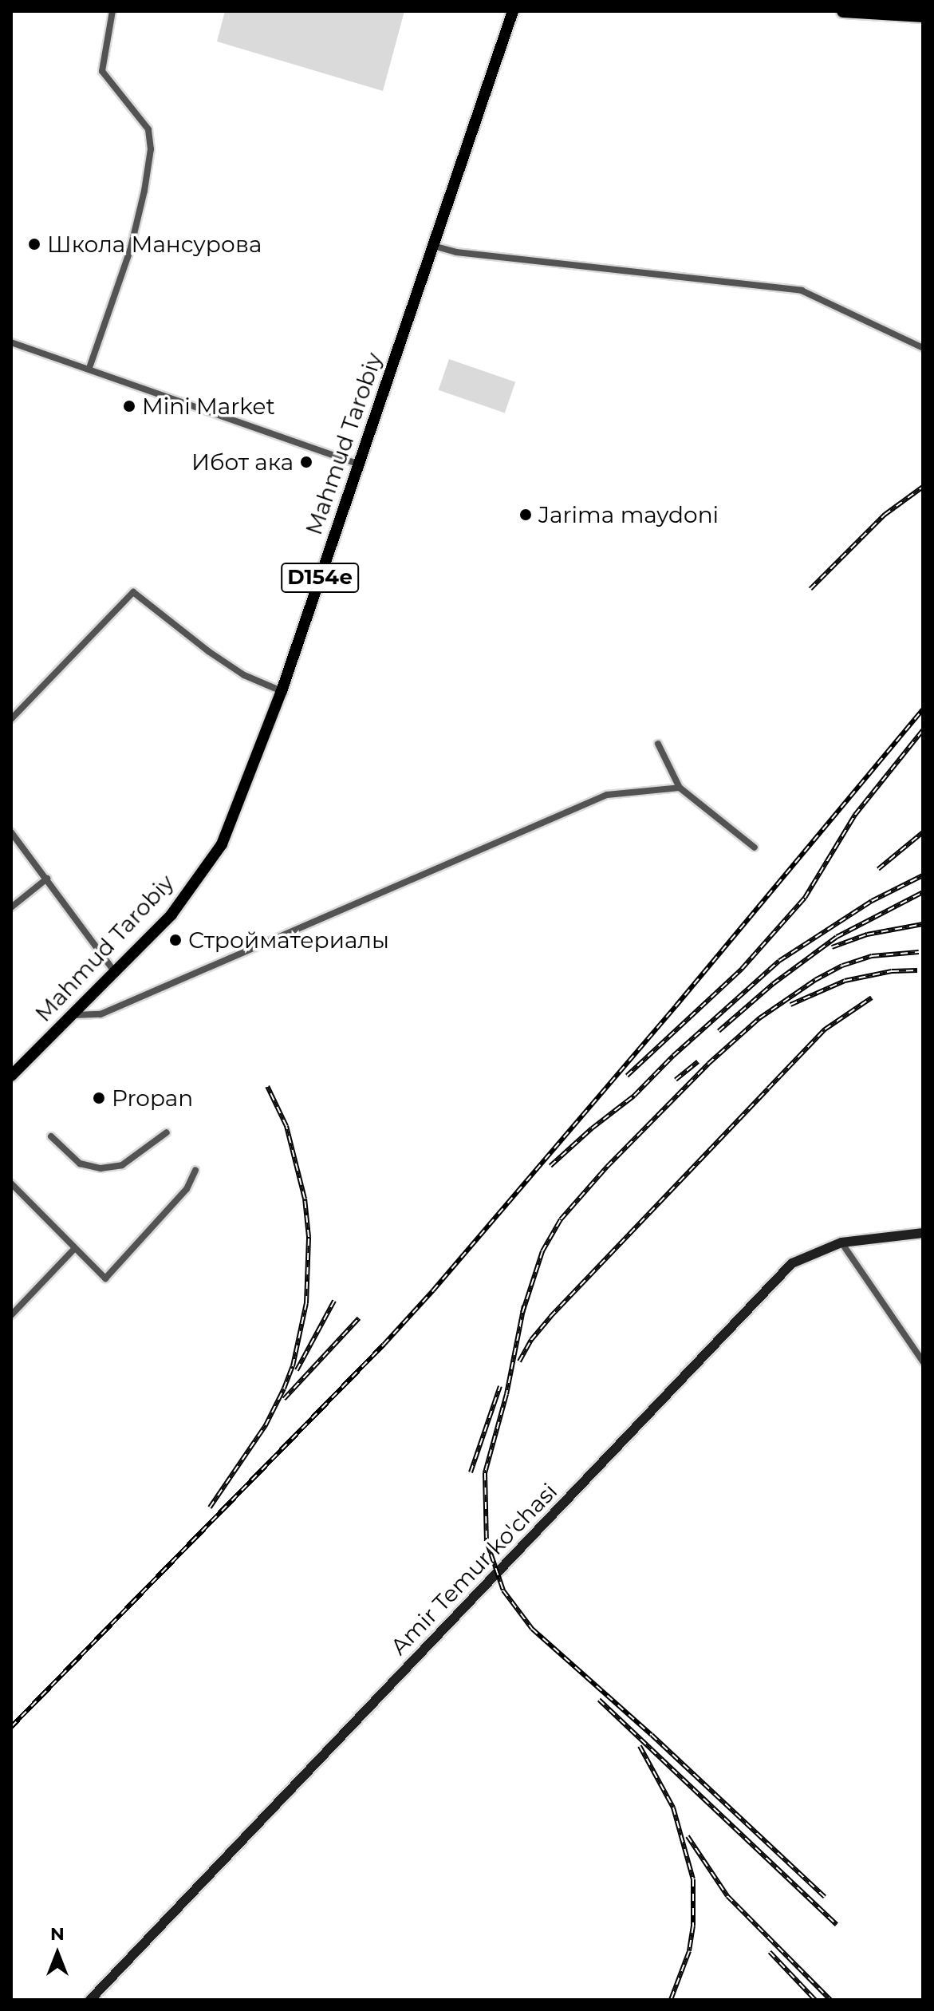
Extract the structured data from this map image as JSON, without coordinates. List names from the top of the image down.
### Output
{
  "streets": {
    "main road": ["Mahmud Tarobiy", "D154e"],
    "street": ["Amir Temur ko'chasi"]
  },
  "places": [
    "Школа Мансурова",
    "Mini Market",
    "Ибот ака",
    "Jarima maydoni",
    "Стройматериалы",
    "Propan"
  ],
  "north": "top"
}
